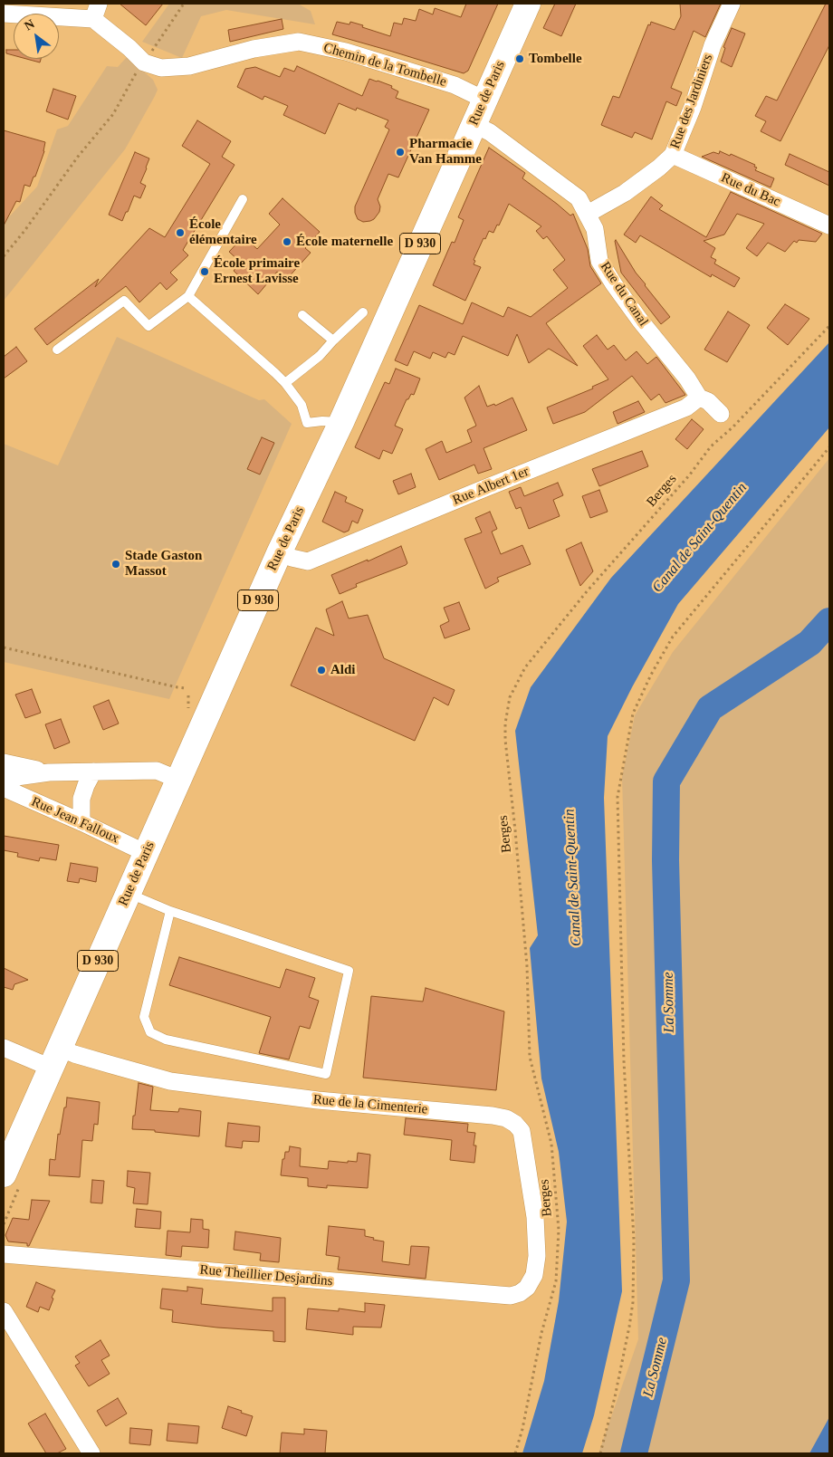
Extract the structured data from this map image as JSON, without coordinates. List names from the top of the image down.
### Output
{
  "streets": {
    "main road": ["Rue de Paris", "D 930"],
    "street": [
      "Chemin de la Tombelle",
      "Rue des Jardiniers",
      "Rue du Bac",
      "Rue du Canal",
      "Rue Albert 1er",
      "Rue Jean Falloux",
      "Rue de la Cimenterie",
      "Rue Theillier Desjardins"
    ],
    "path": ["Berges"]
  },
  "crossings": [
    ["Chemin de la Tombelle", "Rue de Paris"],
    ["Rue de Paris", "Rue du Canal"],
    ["Rue de Paris", "Rue Albert 1er"],
    ["Rue de Paris", "Rue Jean Falloux"],
    ["Rue de Paris", "Rue de la Cimenterie"],
    ["Rue des Jardiniers", "Rue du Bac"],
    ["Rue des Jardiniers", "Rue du Canal"],
    ["Rue du Canal", "Rue Albert 1er"],
    ["Rue de la Cimenterie", "Rue Theillier Desjardins"]
  ],
  "water": ["Canal de Saint-Quentin", "La Somme"],
  "places": [
    "Tombelle",
    "Pharmacie Van Hamme",
    "École élémentaire",
    "École maternelle",
    "École primaire Ernest Lavisse",
    "Stade Gaston Massot",
    "Aldi"
  ],
  "north": "top left"
}
